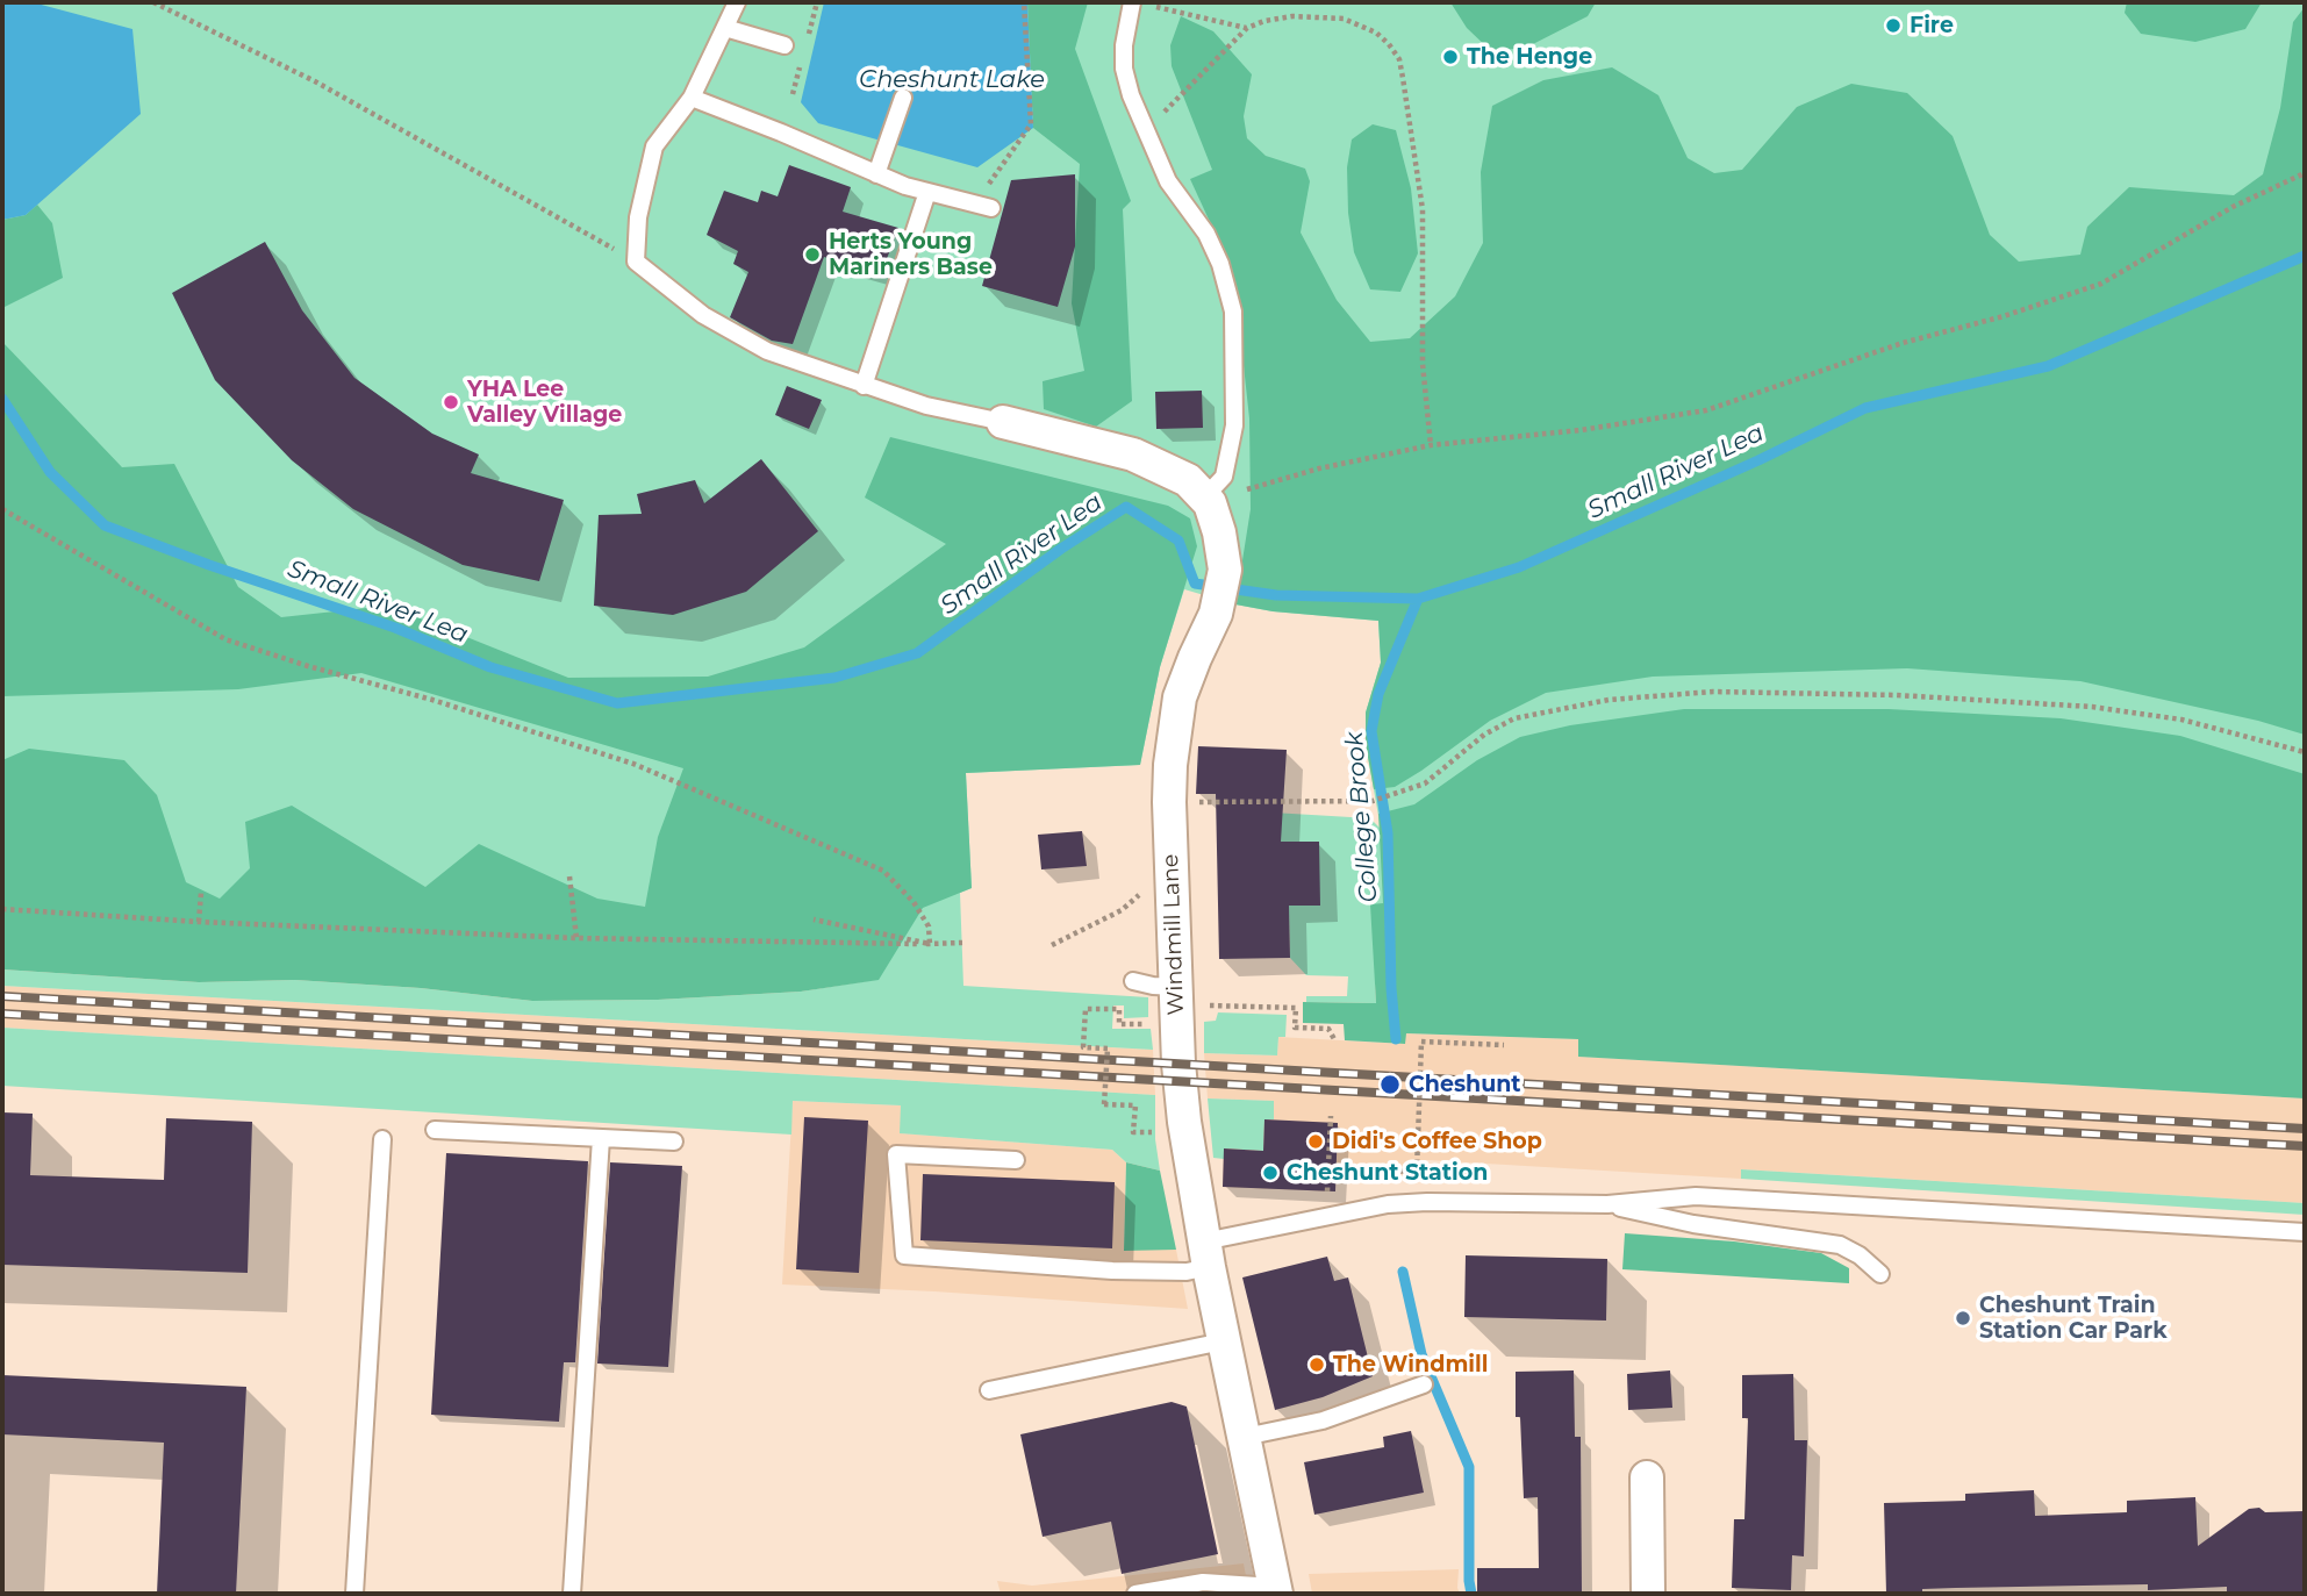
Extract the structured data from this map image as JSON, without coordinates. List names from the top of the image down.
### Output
{
  "streets": {
    "street": ["Windmill Lane"]
  },
  "water": ["Cheshunt Lake", "Small River Lea", "College Brook"],
  "places": [
    "Fire",
    "The Henge",
    "Herts Young Mariners Base",
    "YHA Lee Valley Village",
    "Cheshunt",
    "Didi's Coffee Shop",
    "Cheshunt Station",
    "Cheshunt Train Station Car Park",
    "The Windmill"
  ]
}
